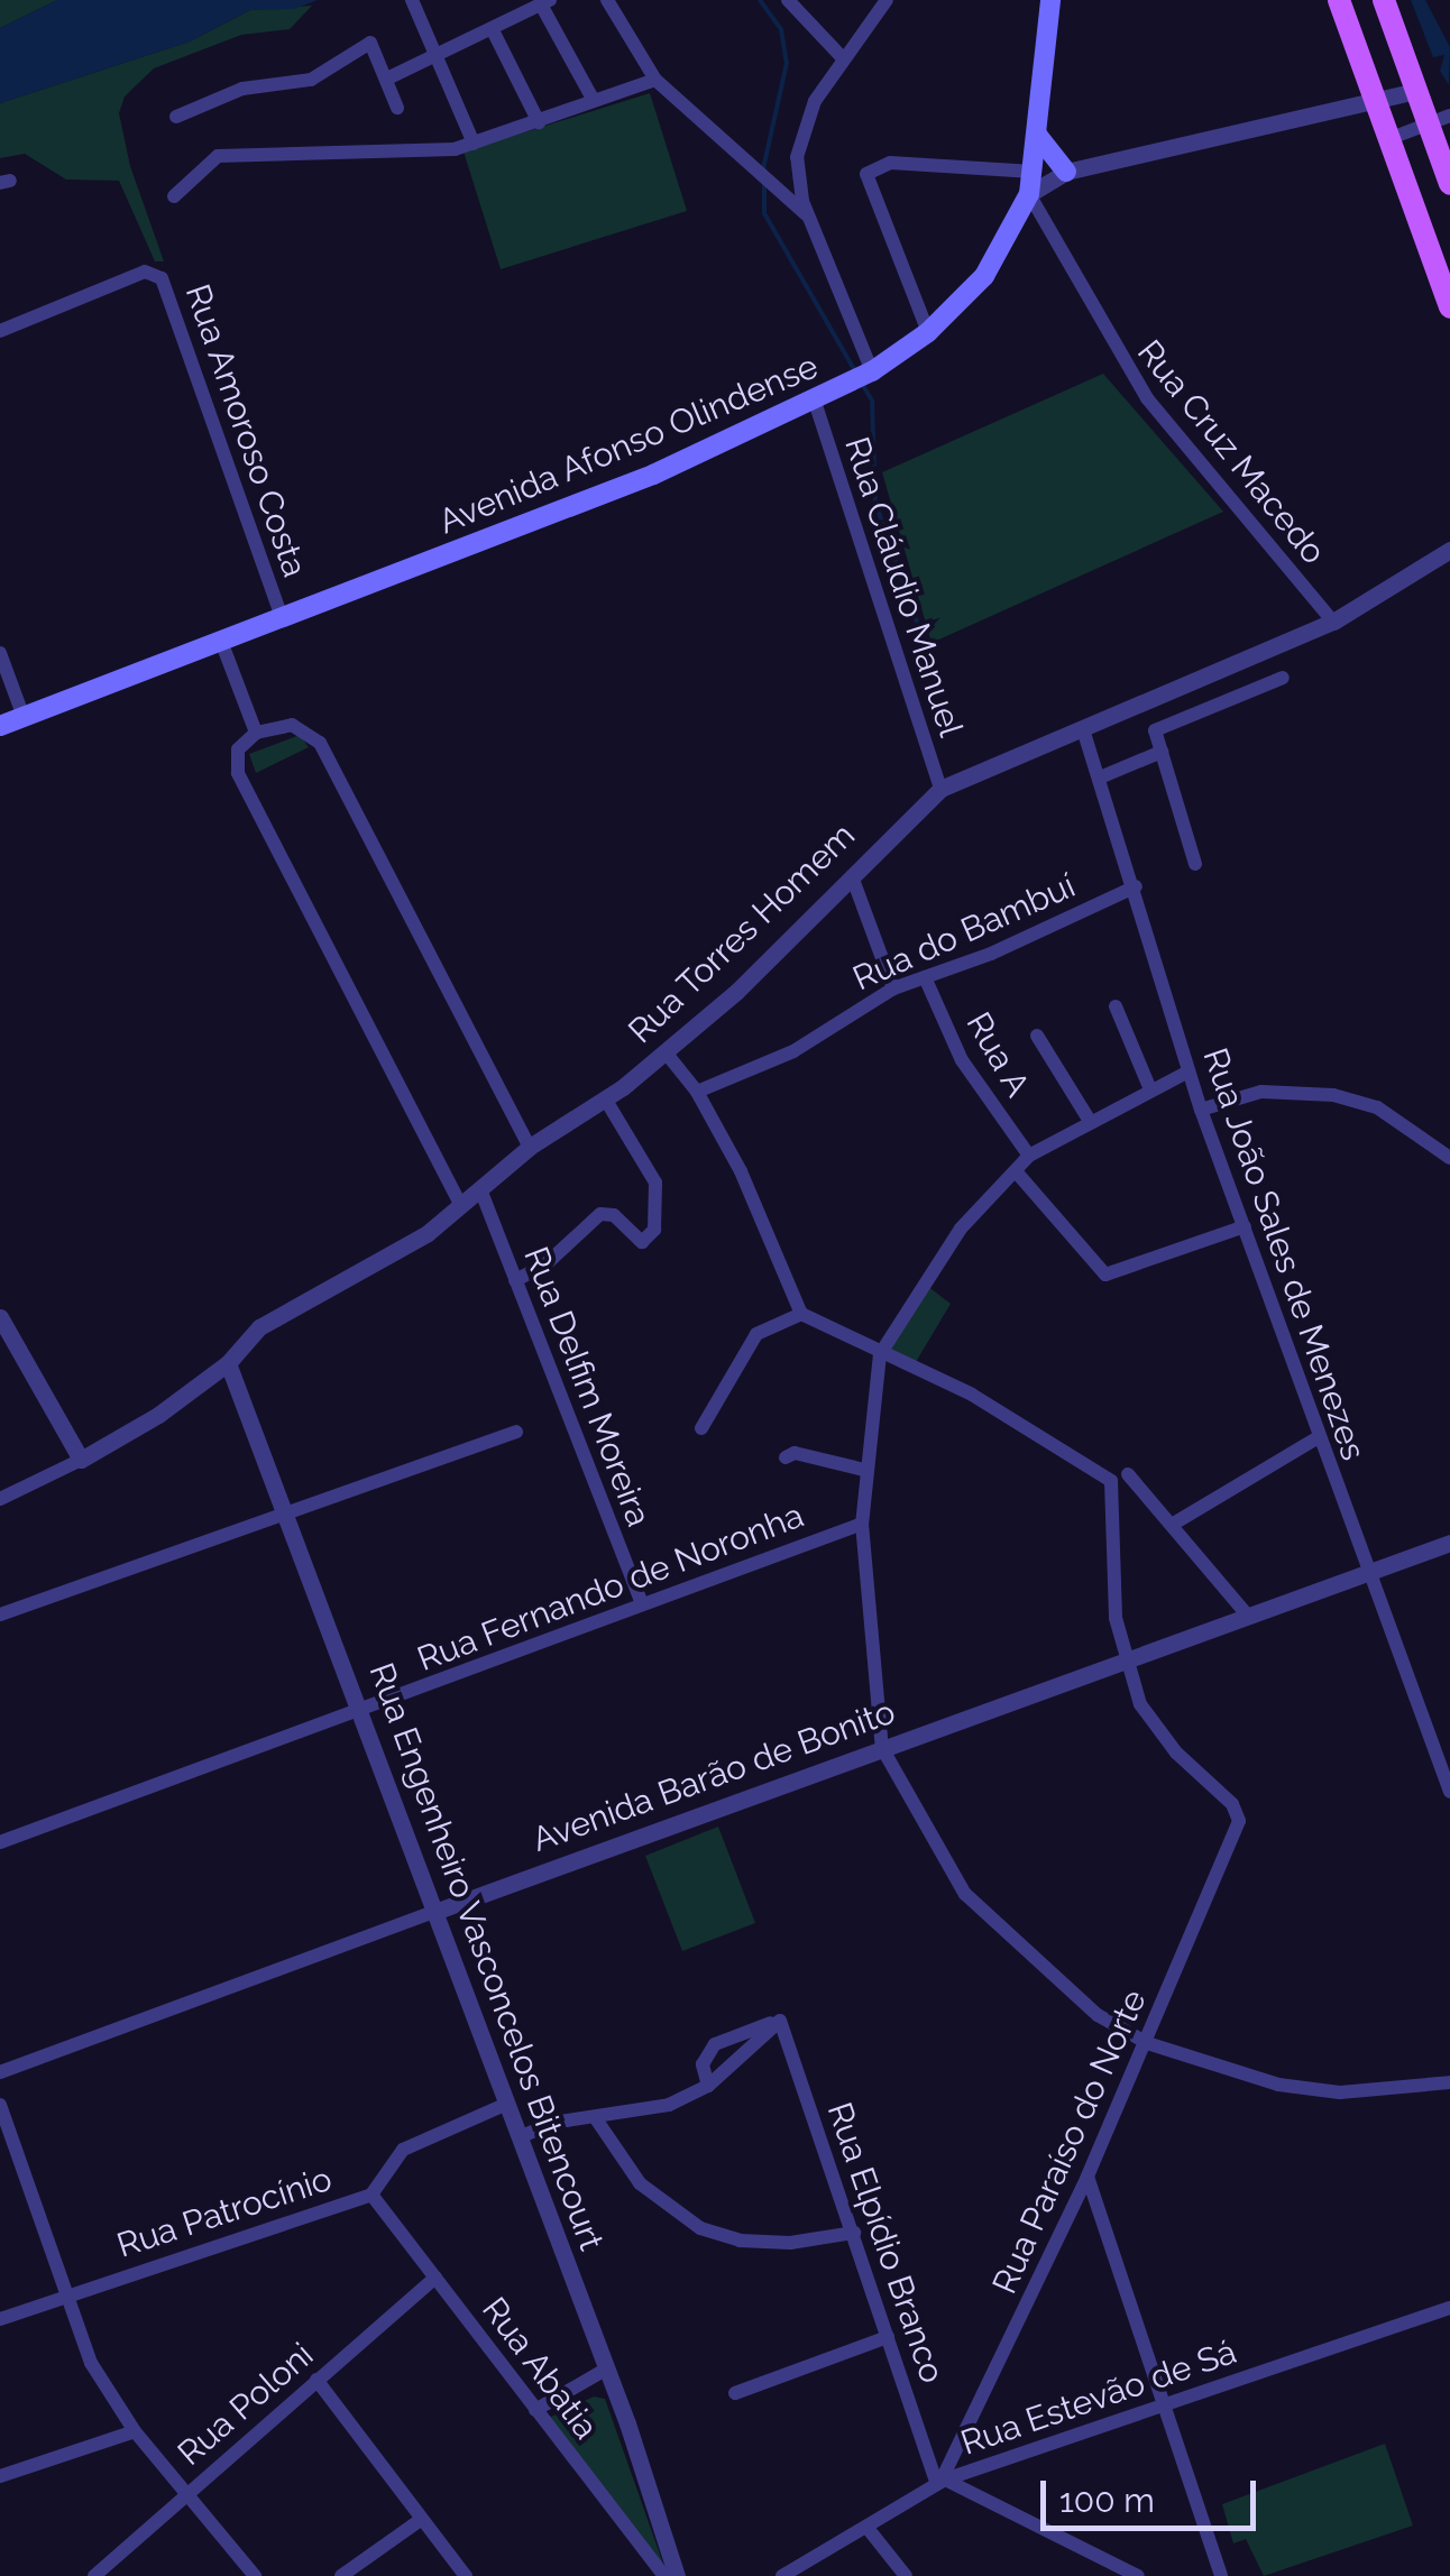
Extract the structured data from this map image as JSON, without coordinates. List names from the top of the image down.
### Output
{
  "streets": {
    "main road": ["Avenida Afonso Olindense"],
    "street": [
      "Rua Amoroso Costa",
      "Rua Cruz Macedo",
      "Rua Cláudio Manuel",
      "Rua do Bambuí",
      "Rua Torres Homem",
      "Rua A",
      "Rua João Sales de Menezes",
      "Rua Delfim Moreira",
      "Rua Fernando de Noronha",
      "Avenida Barão de Bonito",
      "Rua Engenheiro Vasconcelos Bitencourt",
      "Rua Paraíso do Norte",
      "Rua Patrocínio",
      "Rua Elpídio Branco",
      "Rua Abatia",
      "Rua Estevão de Sá",
      "Rua Poloni"
    ]
  },
  "crossings": [
    ["Rua Amoroso Costa", "Avenida Afonso Olindense"],
    ["Avenida Afonso Olindense", "Rua Cruz Macedo"],
    ["Avenida Afonso Olindense", "Rua Cláudio Manuel"],
    ["Rua Cruz Macedo", "Rua Torres Homem"],
    ["Rua Cláudio Manuel", "Rua Torres Homem"],
    ["Rua do Bambuí", "Rua A"],
    ["Rua do Bambuí", "Rua João Sales de Menezes"],
    ["Rua Torres Homem", "Rua João Sales de Menezes"],
    ["Rua Torres Homem", "Rua Delfim Moreira"],
    ["Rua Torres Homem", "Rua Engenheiro Vasconcelos Bitencourt"],
    ["Rua João Sales de Menezes", "Avenida Barão de Bonito"],
    ["Rua Delfim Moreira", "Rua Fernando de Noronha"],
    ["Rua Fernando de Noronha", "Rua Engenheiro Vasconcelos Bitencourt"],
    ["Avenida Barão de Bonito", "Rua Engenheiro Vasconcelos Bitencourt"],
    ["Avenida Barão de Bonito", "Rua Paraíso do Norte"],
    ["Rua Engenheiro Vasconcelos Bitencourt", "Rua Patrocínio"],
    ["Rua Paraíso do Norte", "Rua Elpídio Branco"],
    ["Rua Paraíso do Norte", "Rua Estevão de Sá"],
    ["Rua Patrocínio", "Rua Abatia"],
    ["Rua Elpídio Branco", "Rua Estevão de Sá"],
    ["Rua Abatia", "Rua Poloni"]
  ],
  "scale_bar": "100 m"
}
